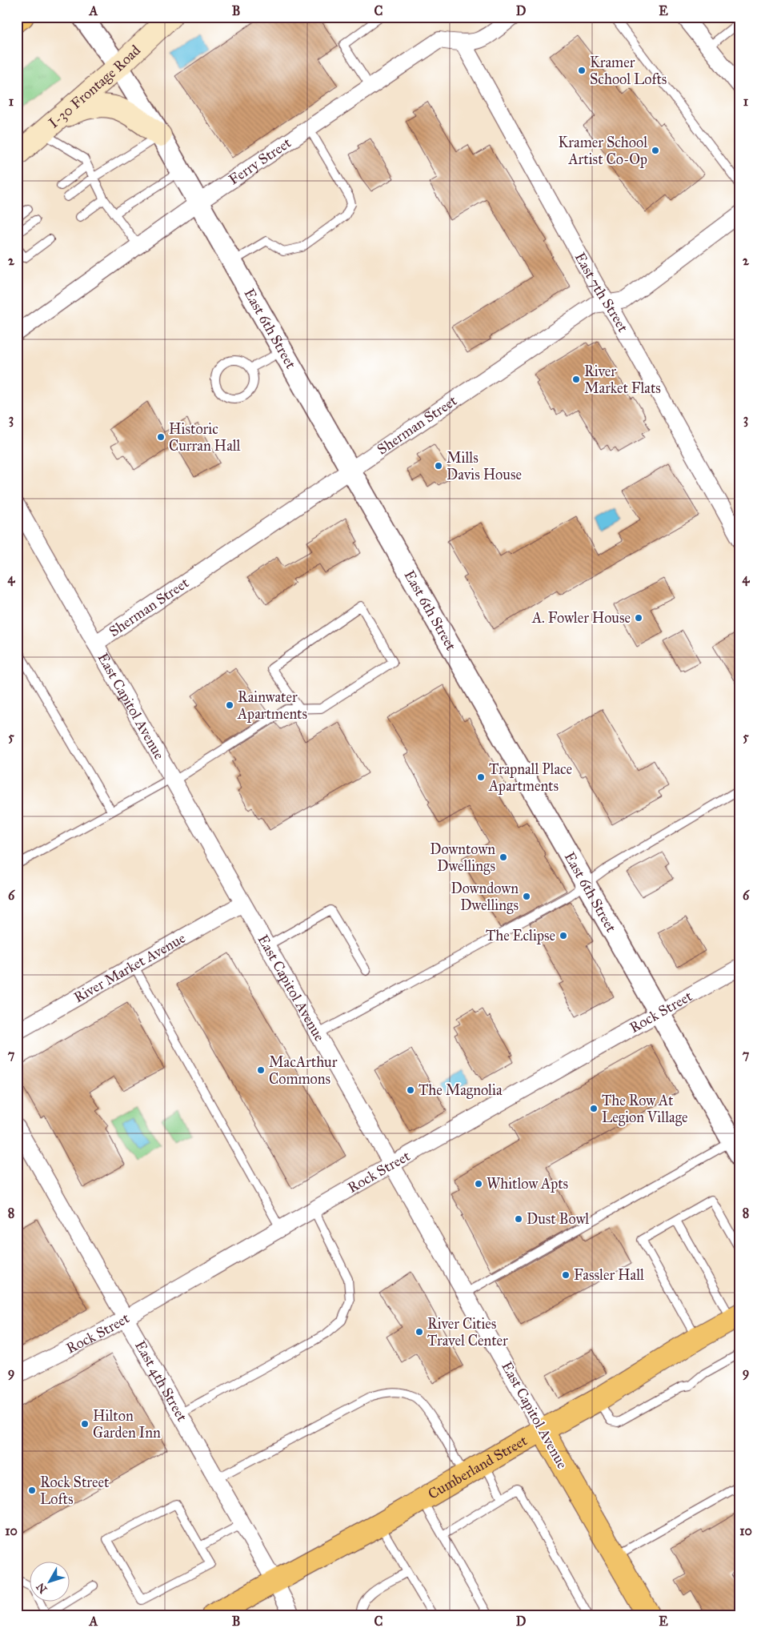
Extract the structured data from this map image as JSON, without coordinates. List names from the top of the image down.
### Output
{
  "streets": {
    "main road": ["I-30 Frontage Road", "East Capitol Avenue", "Cumberland Street"],
    "street": [
      "Ferry Street",
      "East 7th Street",
      "East 6th Street",
      "Sherman Street",
      "River Market Avenue",
      "Rock Street",
      "East 4th Street"
    ]
  },
  "crossings": [
    ["I-30 Frontage Road", "East 6th Street"],
    ["Ferry Street", "East 7th Street"],
    ["Ferry Street", "East 6th Street"],
    ["East 7th Street", "Sherman Street"],
    ["East 6th Street", "Sherman Street"],
    ["East 6th Street", "Rock Street"],
    ["Sherman Street", "East Capitol Avenue"],
    ["East Capitol Avenue", "River Market Avenue"],
    ["East Capitol Avenue", "Rock Street"],
    ["East Capitol Avenue", "Cumberland Street"],
    ["Rock Street", "East 4th Street"],
    ["East 4th Street", "Cumberland Street"]
  ],
  "places": [
    "Kramer School Lofts",
    "Kramer School Artist Co-Op",
    "River Market Flats",
    "Historic Curran Hall",
    "Mills Davis House",
    "A. Fowler House",
    "Rainwater Apartments",
    "Trapnall Place Apartments",
    "Downtown Dwellings",
    "Downdown Dwellings",
    "The Eclipse",
    "MacArthur Commons",
    "The Magnolia",
    "The Row At Legion Village",
    "Whitlow Apts",
    "Dust Bowl",
    "Fassler Hall",
    "River Cities Travel Center",
    "Hilton Garden Inn",
    "Rock Street Lofts"
  ],
  "north": "bottom left",
  "grid": {
    "columns": [
      "A",
      "B",
      "C",
      "D",
      "E"
    ],
    "rows": [
      "1",
      "2",
      "3",
      "4",
      "5",
      "6",
      "7",
      "8",
      "9",
      "10"
    ]
  }
}
